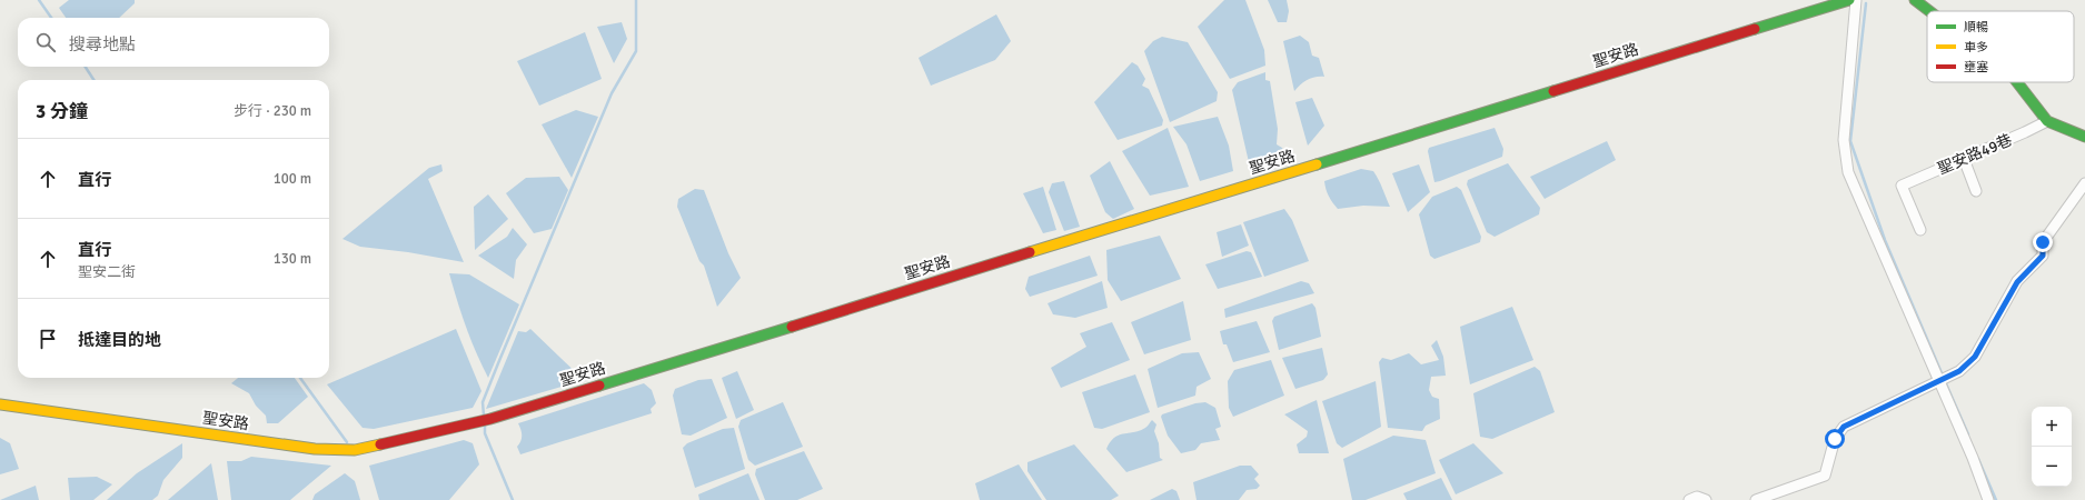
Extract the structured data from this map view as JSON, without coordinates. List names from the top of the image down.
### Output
{
  "streets": {
    "street": ["聖安路", "聖安路49巷"]
  },
  "legend": ["順暢", "車多", "壅塞"],
  "page": {
    "search": "搜尋地點",
    "heading": ["3 分鐘", "步行 · 230 m"],
    "list": [
      ["直行", "100 m"],
      ["直行", "聖安二街", "130 m"],
      "抵達目的地"
    ],
    "map_buttons": ["+", "−"]
  }
}
